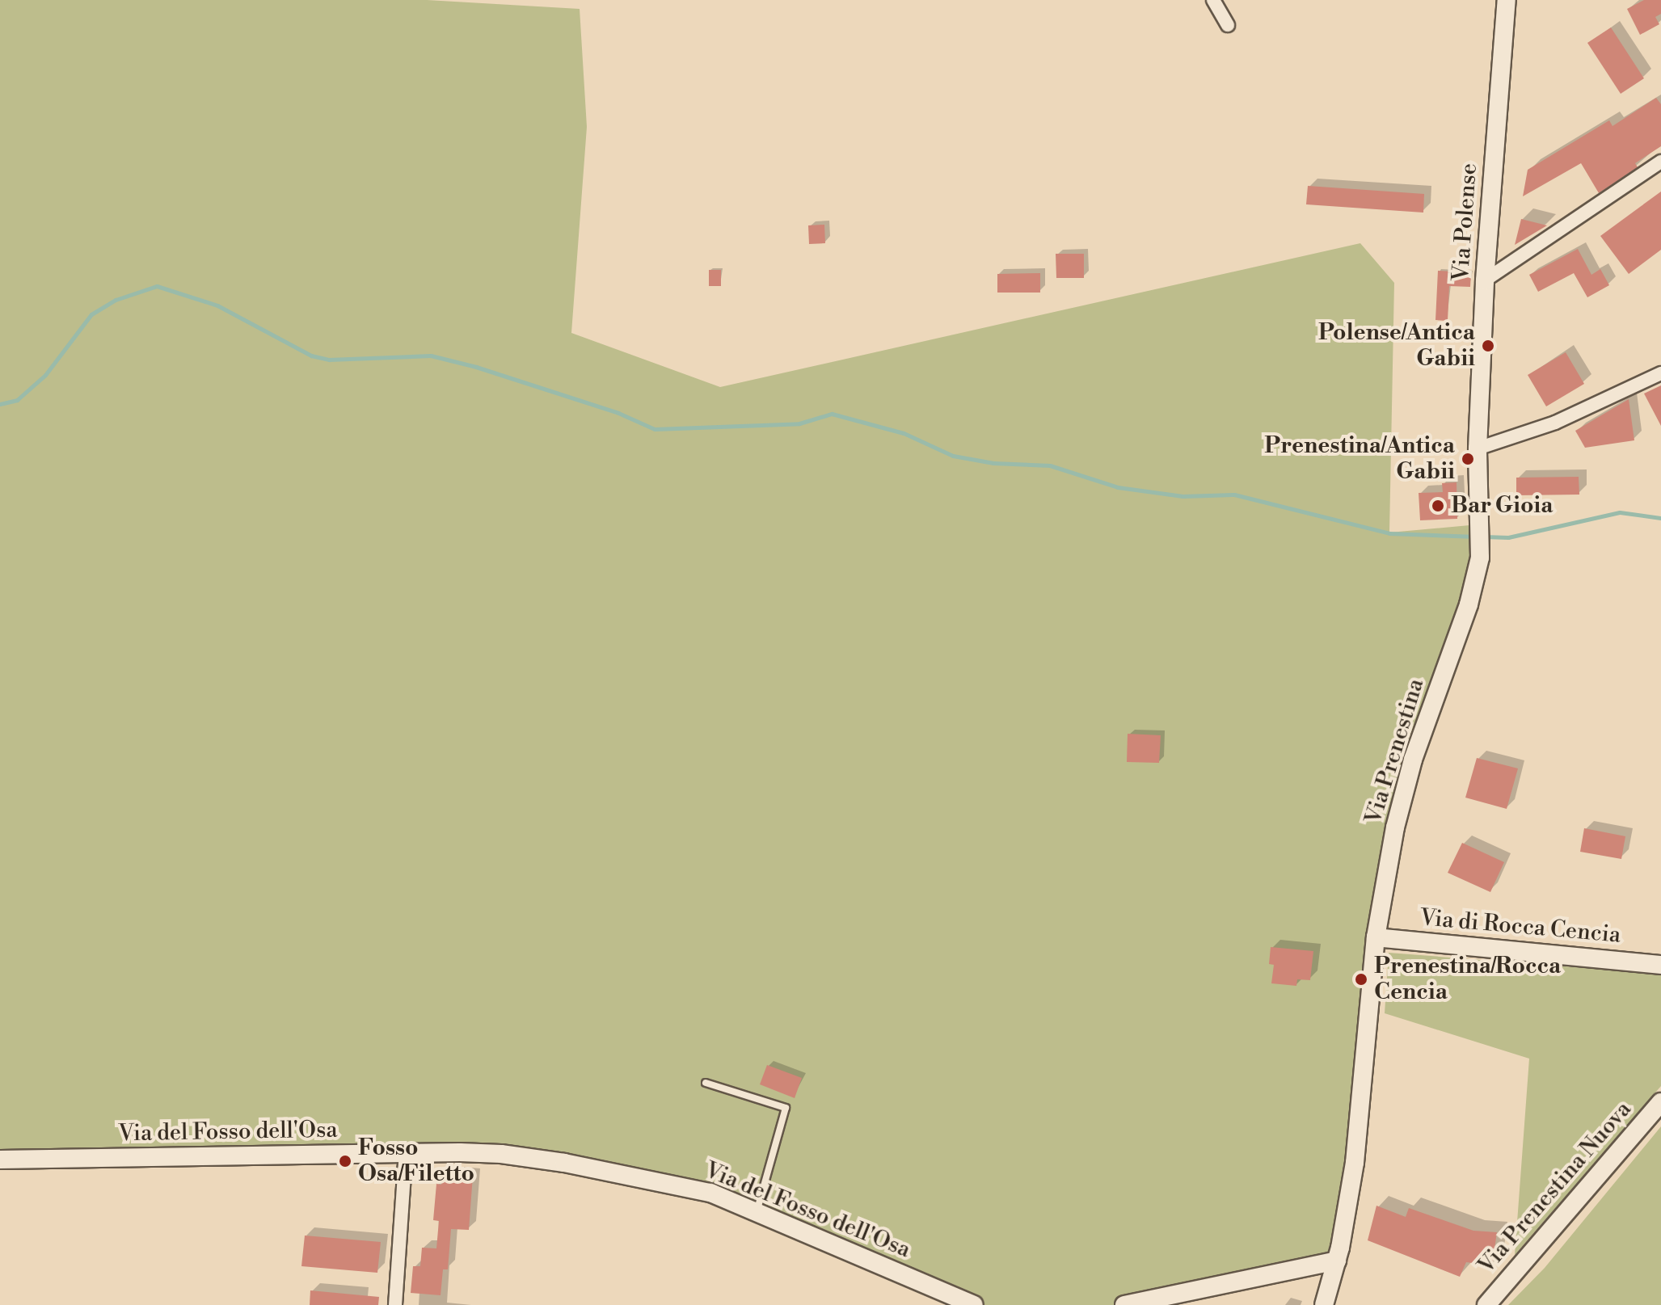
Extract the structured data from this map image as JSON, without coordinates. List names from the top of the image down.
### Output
{
  "streets": {
    "main road": [
      "Via Polense",
      "Via Prenestina",
      "Via di Rocca Cencia",
      "Via del Fosso dell'Osa",
      "Via Prenestina Nuova"
    ]
  },
  "crossings": [
    ["Via Polense", "Via Prenestina"],
    ["Via Prenestina", "Via di Rocca Cencia"]
  ],
  "places": [
    "Polense/Antica Gabii",
    "Prenestina/Antica Gabii",
    "Bar Gioia",
    "Prenestina/Rocca Cencia",
    "Fosso Osa/Filetto"
  ]
}
